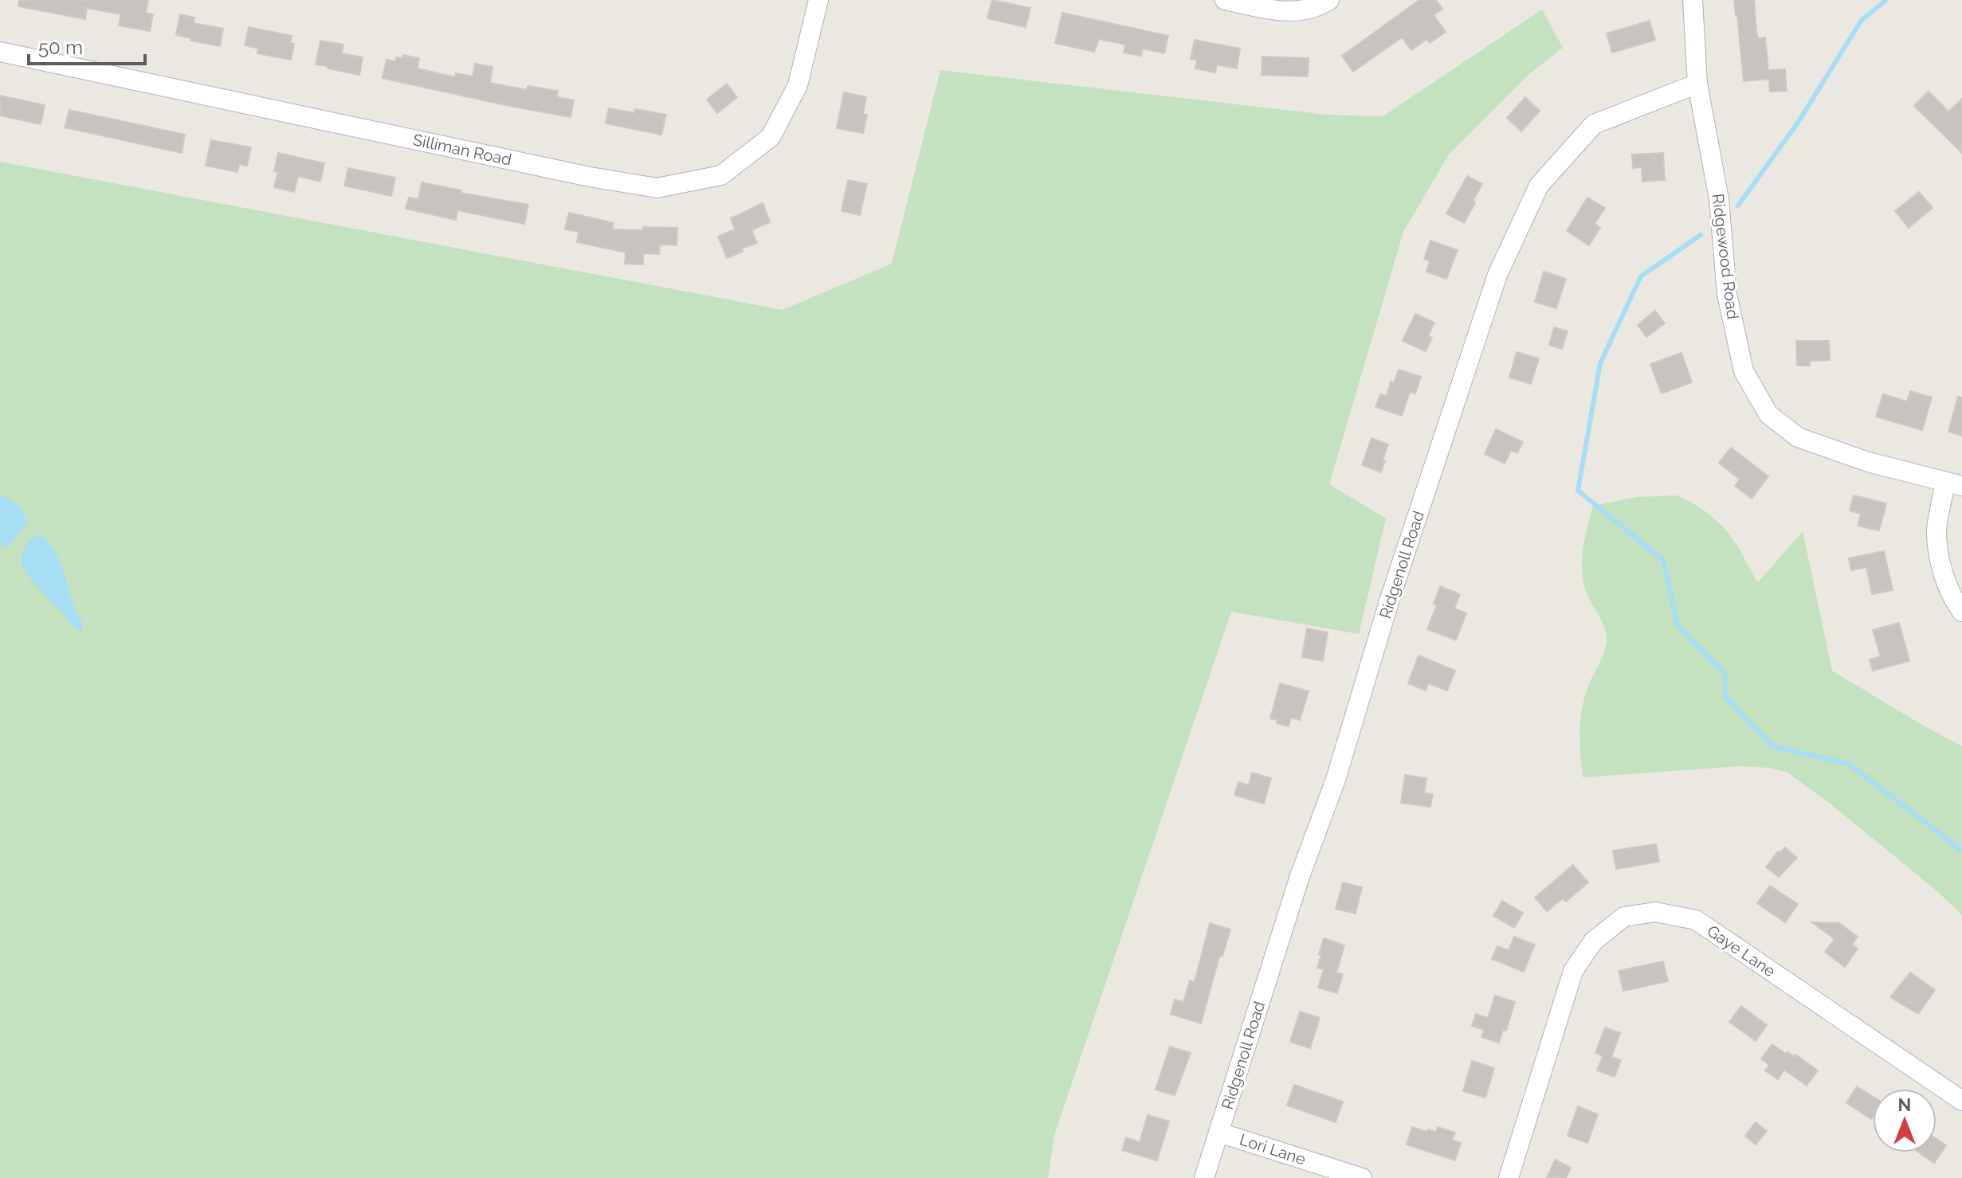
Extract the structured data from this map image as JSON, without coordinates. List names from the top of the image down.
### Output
{
  "streets": {
    "street": [
      "Silliman Road",
      "Ridgewood Road",
      "Ridgenoll Road",
      "Gaye Lane",
      "Lori Lane"
    ]
  },
  "crossings": [
    ["Ridgewood Road", "Ridgenoll Road"],
    ["Ridgenoll Road", "Lori Lane"]
  ],
  "scale_bar": "50 m",
  "north": "top"
}
